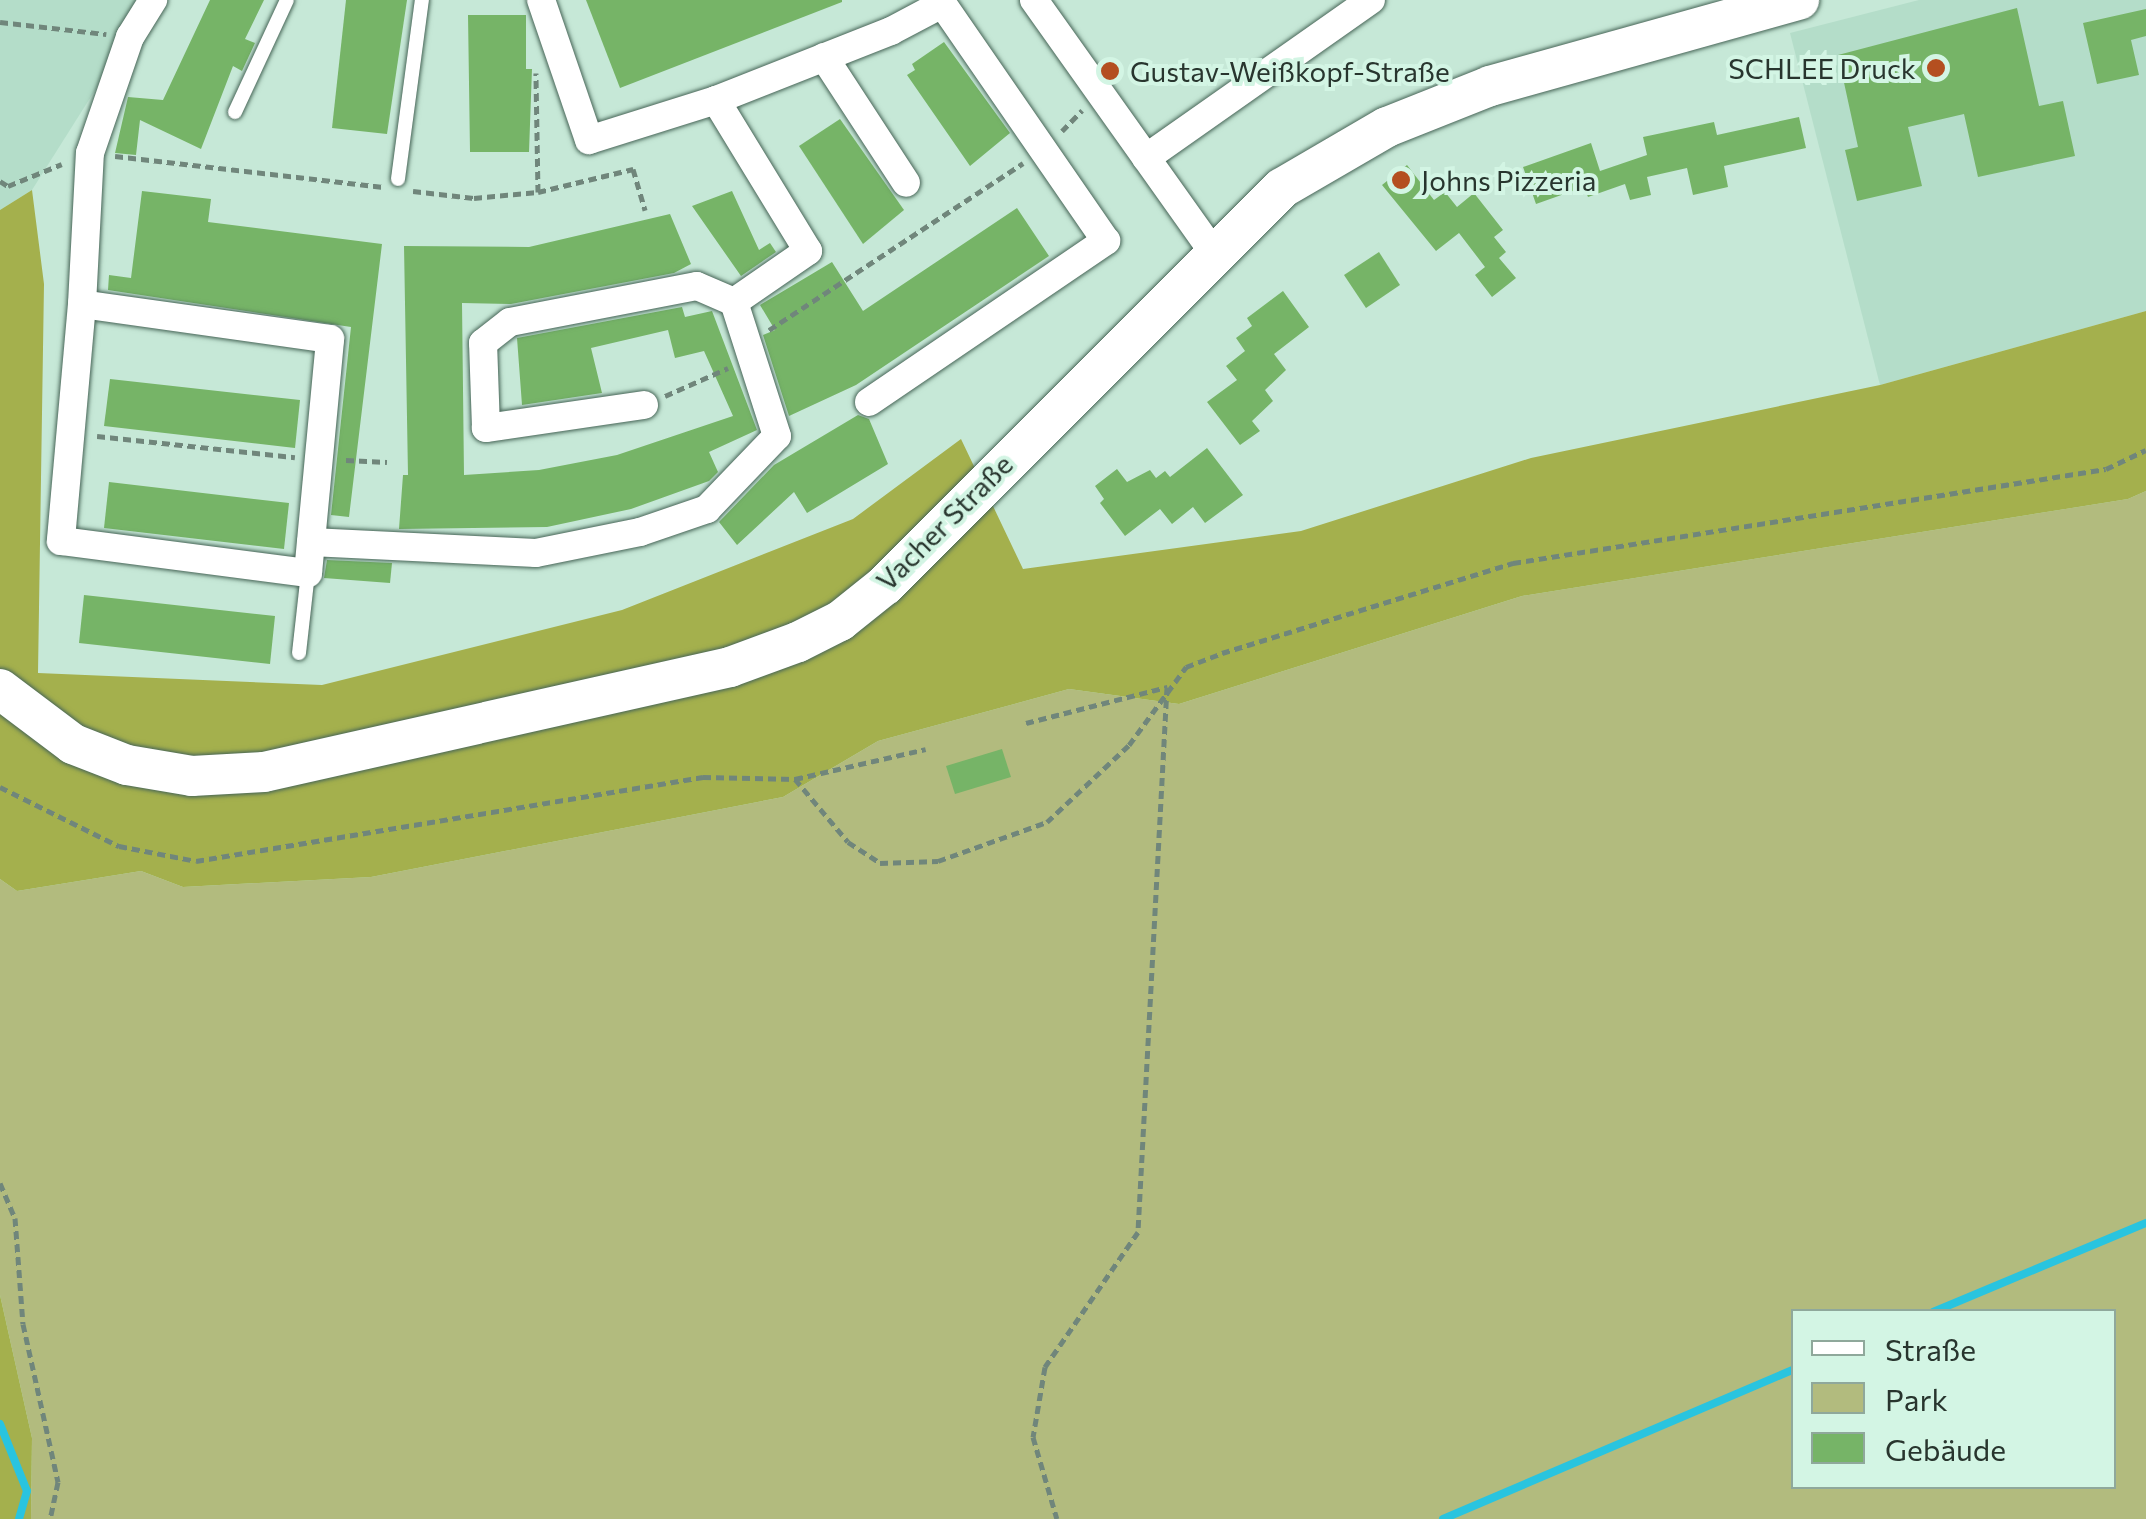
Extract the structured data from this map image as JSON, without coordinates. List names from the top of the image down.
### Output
{
  "streets": {
    "street": ["Vacher Straße"]
  },
  "places": ["SCHLEE Druck", "Gustav-Weißkopf-Straße", "Johns Pizzeria"],
  "legend": ["Straße", "Park", "Gebäude"]
}
